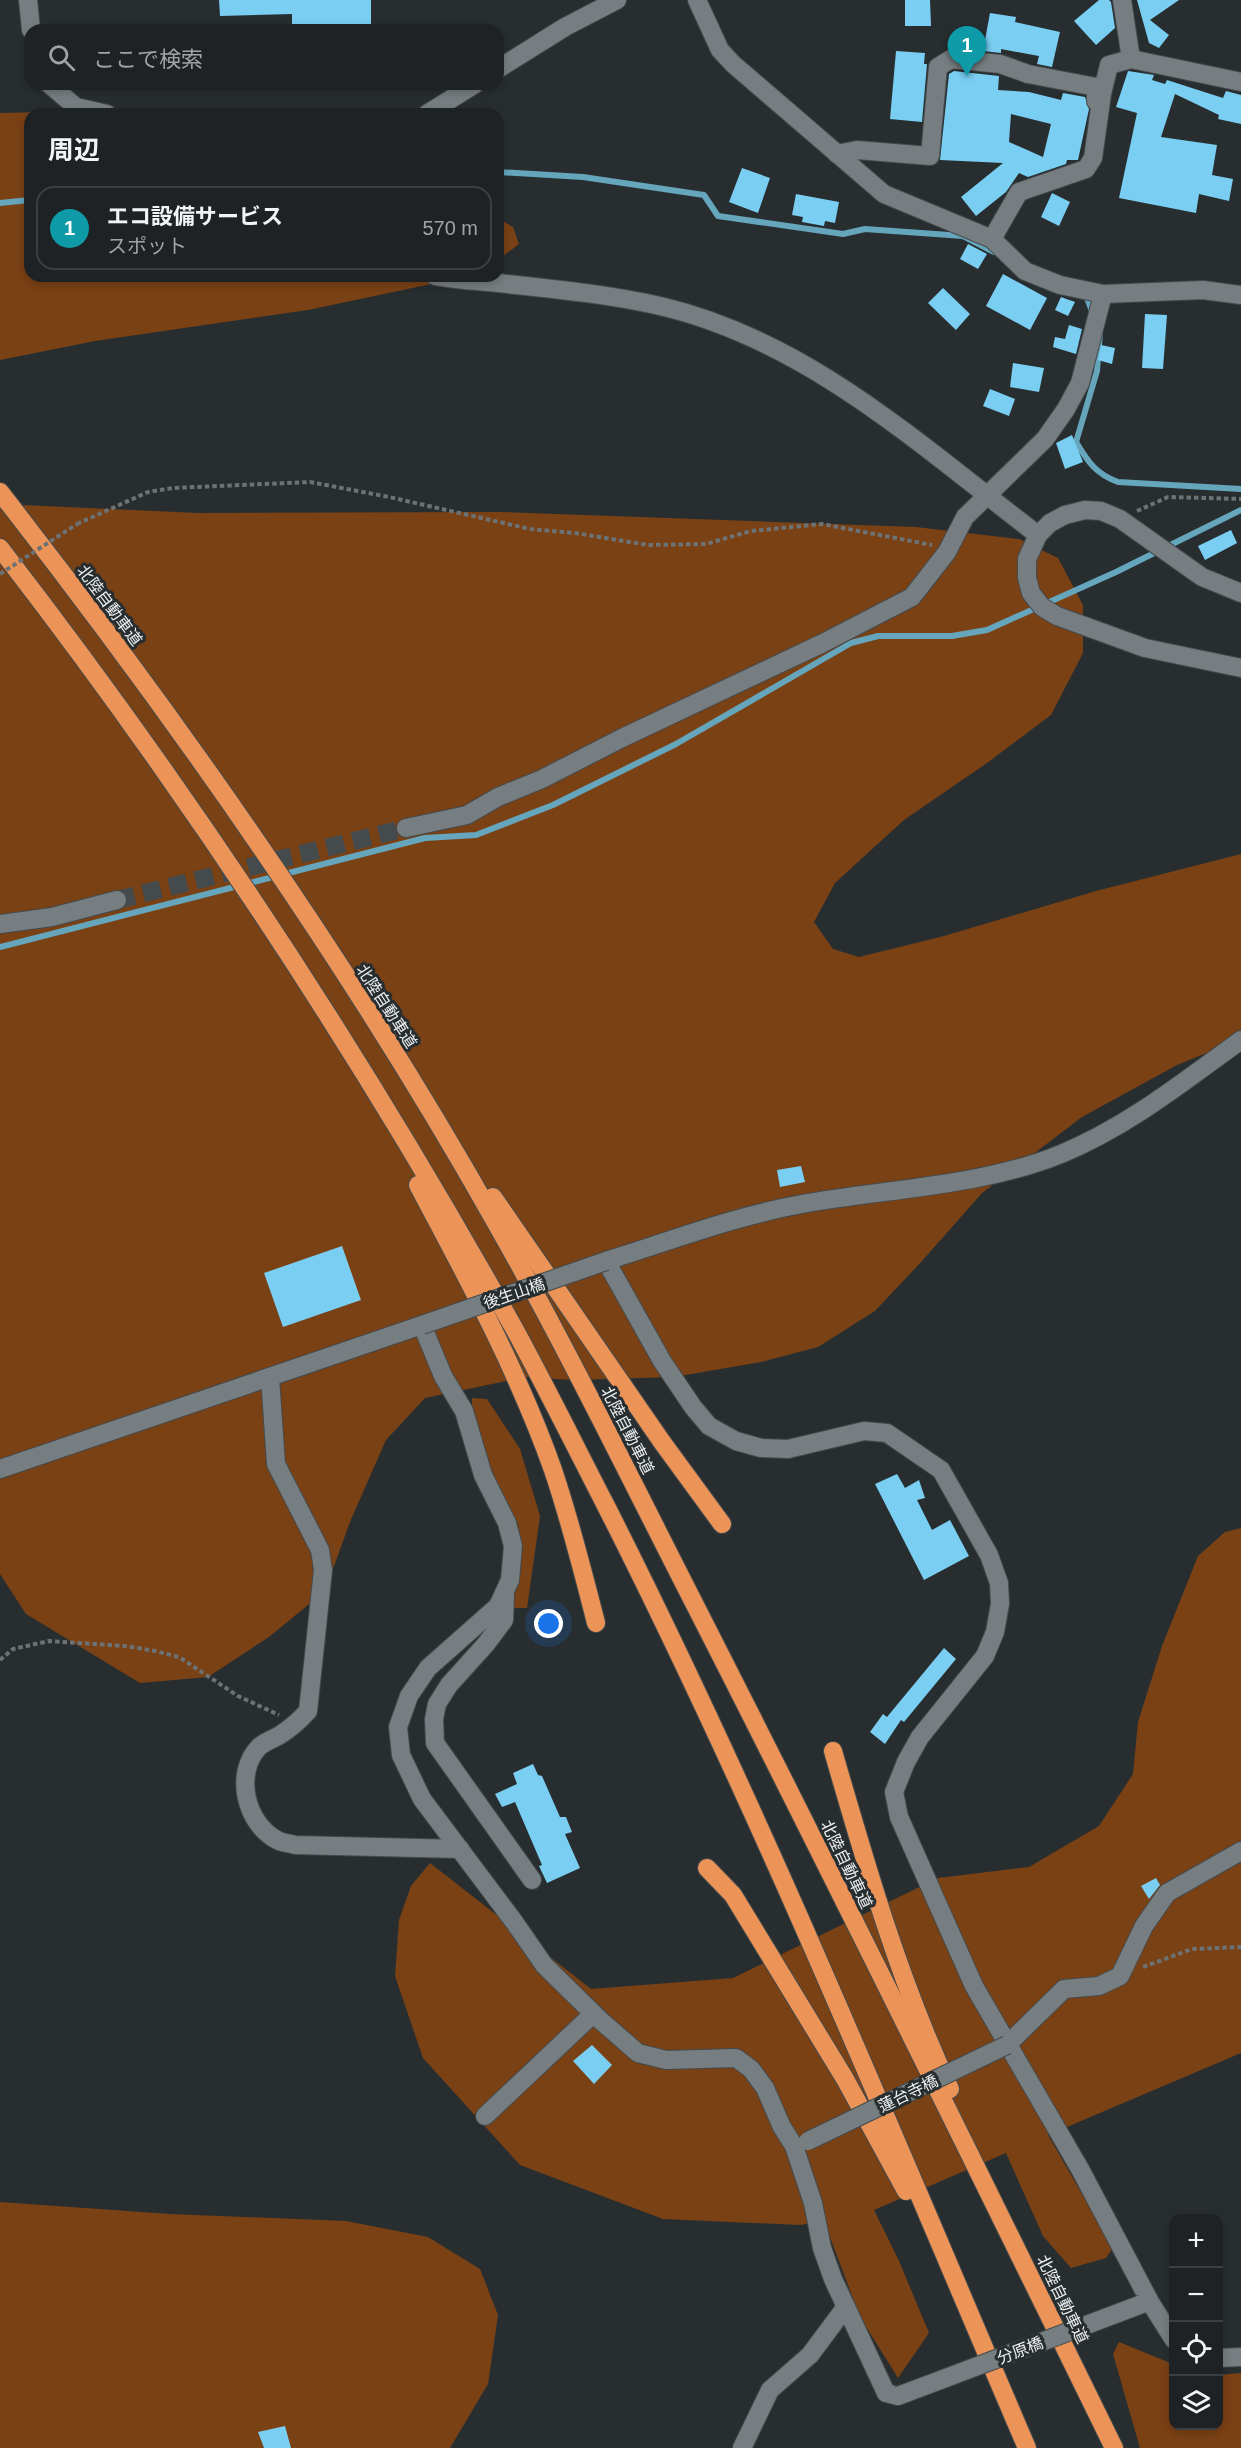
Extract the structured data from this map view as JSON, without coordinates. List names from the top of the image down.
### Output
{
  "streets": {
    "highway": ["北陸自動車道"],
    "street": ["後生山橋", "蓮台寺橋", "分原橋"]
  },
  "page": {
    "search": "ここで検索",
    "pins": "1",
    "heading": "周辺",
    "list": [
      {
        "mark": "1",
        "name": "エコ設備サービス",
        "note": "スポット",
        "value": "570 m"
      }
    ],
    "map_buttons": ["+", "−"]
  }
}
